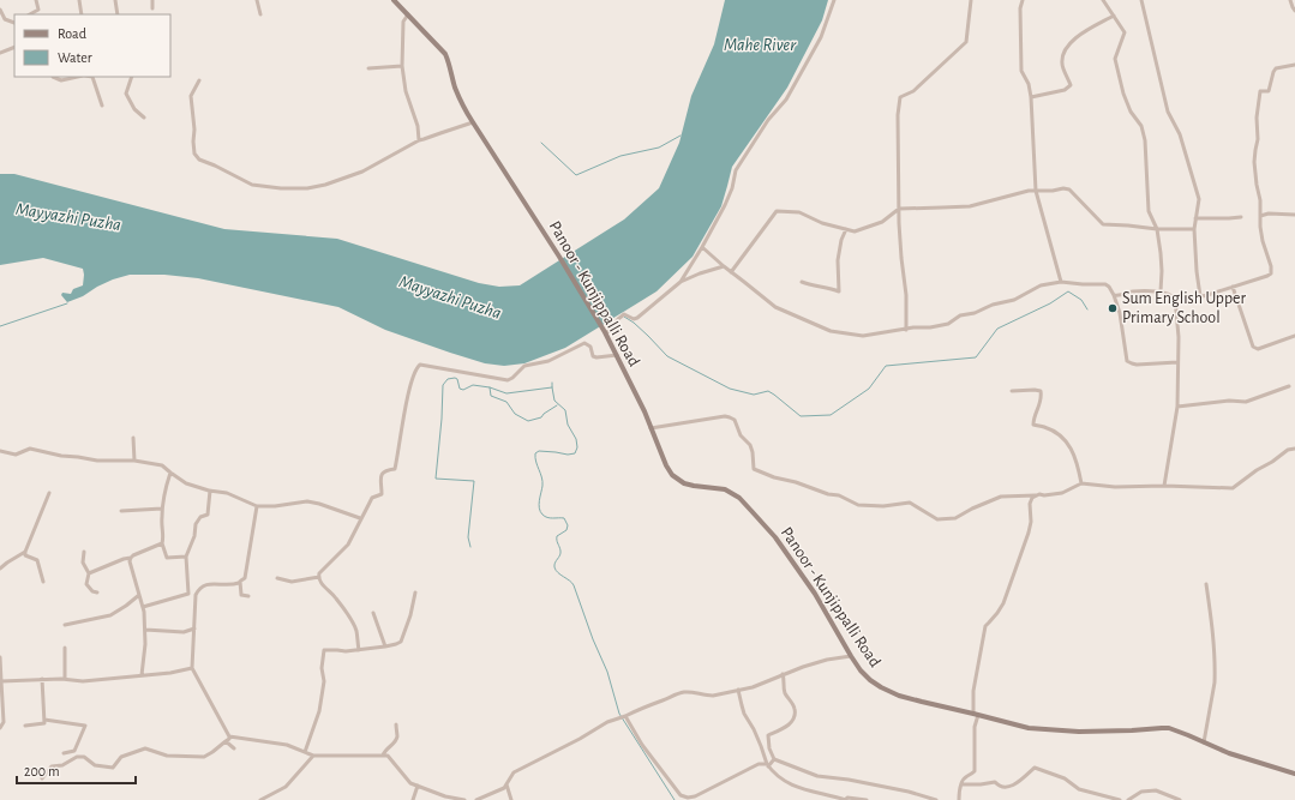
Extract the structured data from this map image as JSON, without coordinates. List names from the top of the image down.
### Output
{
  "streets": {
    "main road": ["Panoor - Kunjippalli Road"]
  },
  "water": ["Mahe River", "Mayyazhi Puzha"],
  "places": ["Sum English Upper Primary School"],
  "legend": ["Road", "Water"],
  "scale_bar": "200 m"
}
